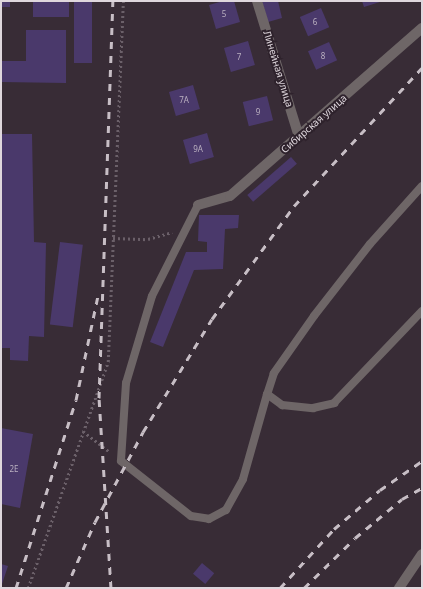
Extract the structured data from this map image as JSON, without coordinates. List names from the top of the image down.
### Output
{
  "streets": {
    "street": ["Линейная улица", "Сибирская улица"]
  },
  "crossings": [
    ["Линейная улица", "Сибирская улица"]
  ],
  "house_numbers": [
    "5",
    "6",
    "8",
    "7",
    "7А",
    "9",
    "9А",
    "2Е"
  ]
}
